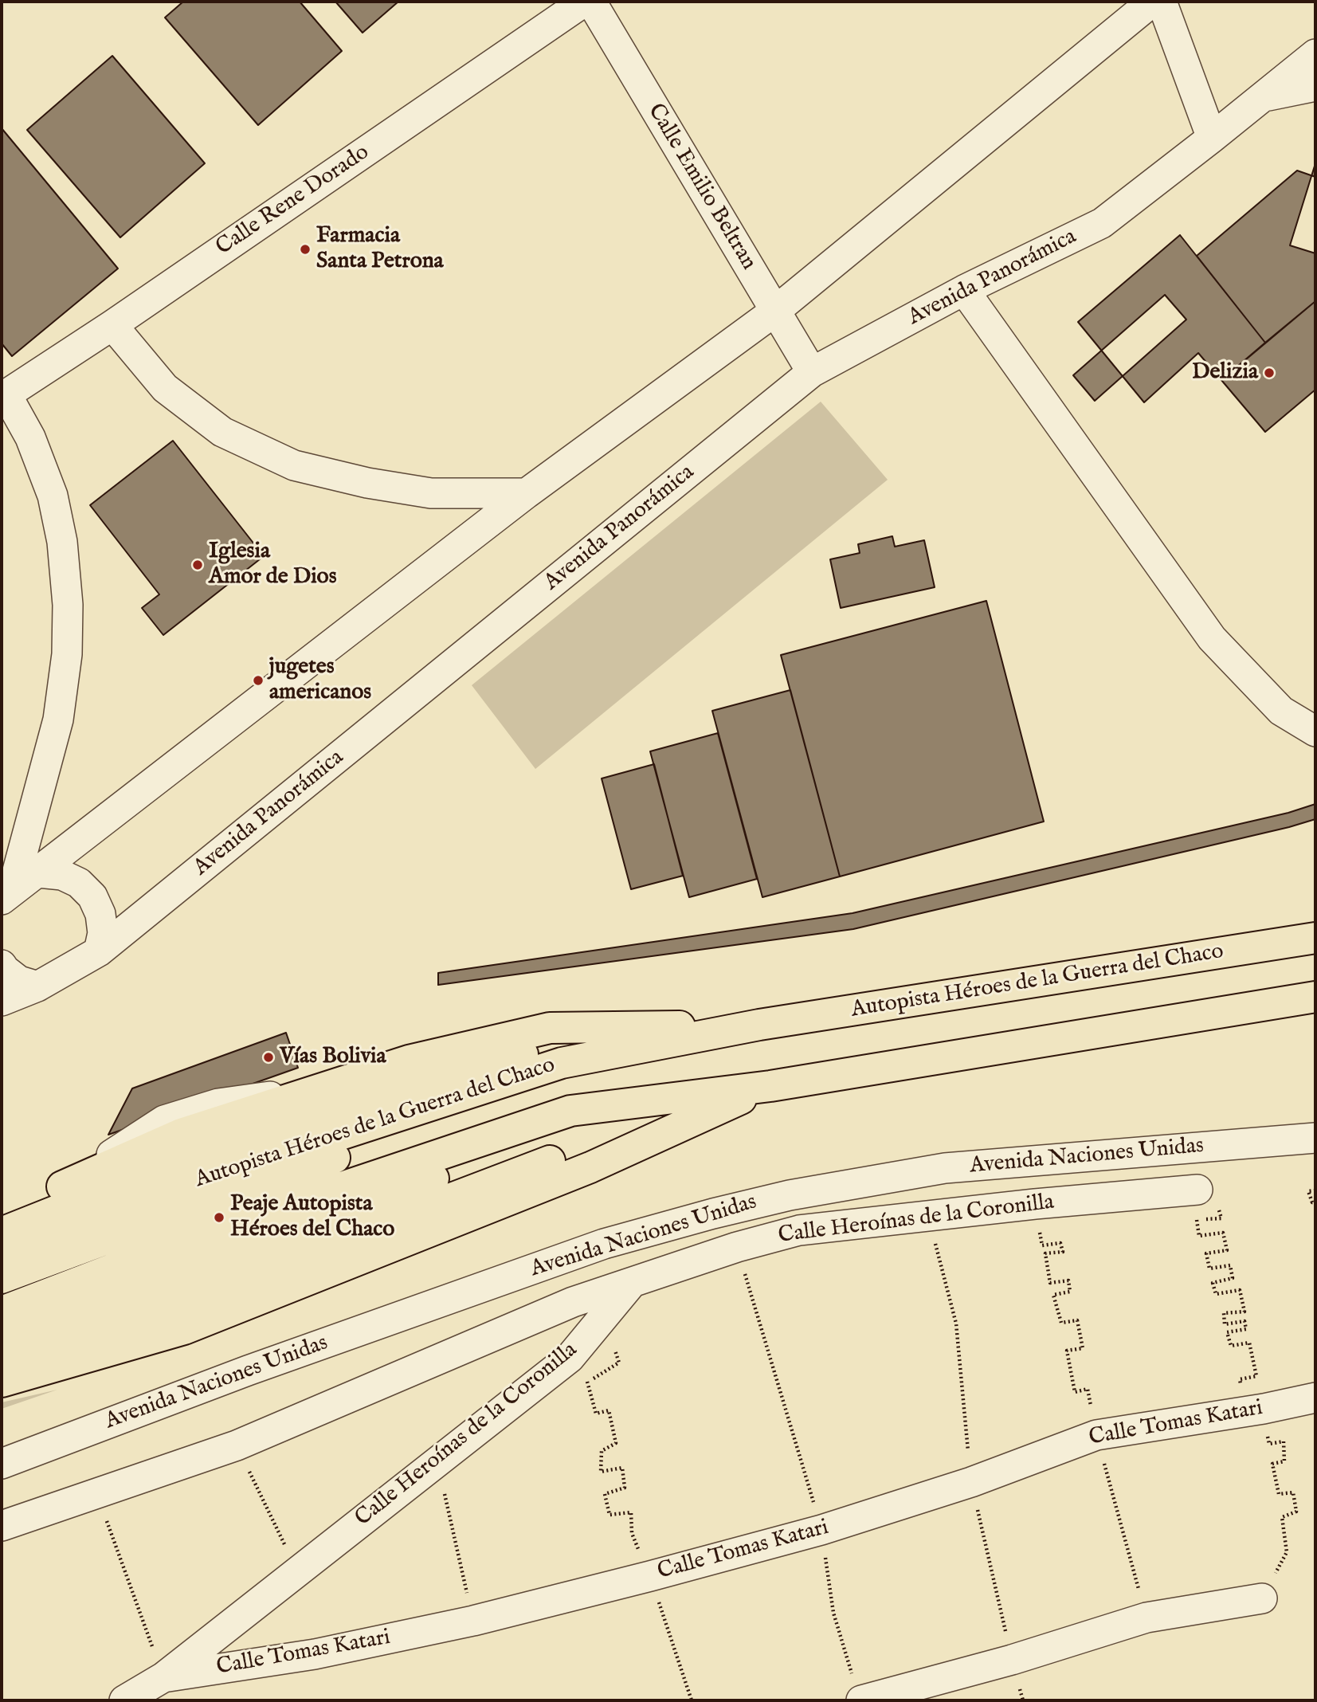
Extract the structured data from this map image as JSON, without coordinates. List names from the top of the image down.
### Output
{
  "streets": {
    "highway": ["Autopista Héroes de la Guerra del Chaco"],
    "street": [
      "Calle Emilio Beltran",
      "Calle Rene Dorado",
      "Avenida Panorámica",
      "Avenida Naciones Unidas",
      "Calle Heroínas de la Coronilla",
      "Calle Tomas Katari"
    ]
  },
  "crossings": [
    ["Calle Emilio Beltran", "Avenida Panorámica"],
    ["Calle Heroínas de la Coronilla", "Calle Tomas Katari"]
  ],
  "places": [
    "Farmacia Santa Petrona",
    "Delizia",
    "Iglesia Amor de Dios",
    "jugetes americanos",
    "Vías Bolivia",
    "Peaje Autopista Héroes del Chaco"
  ]
}
